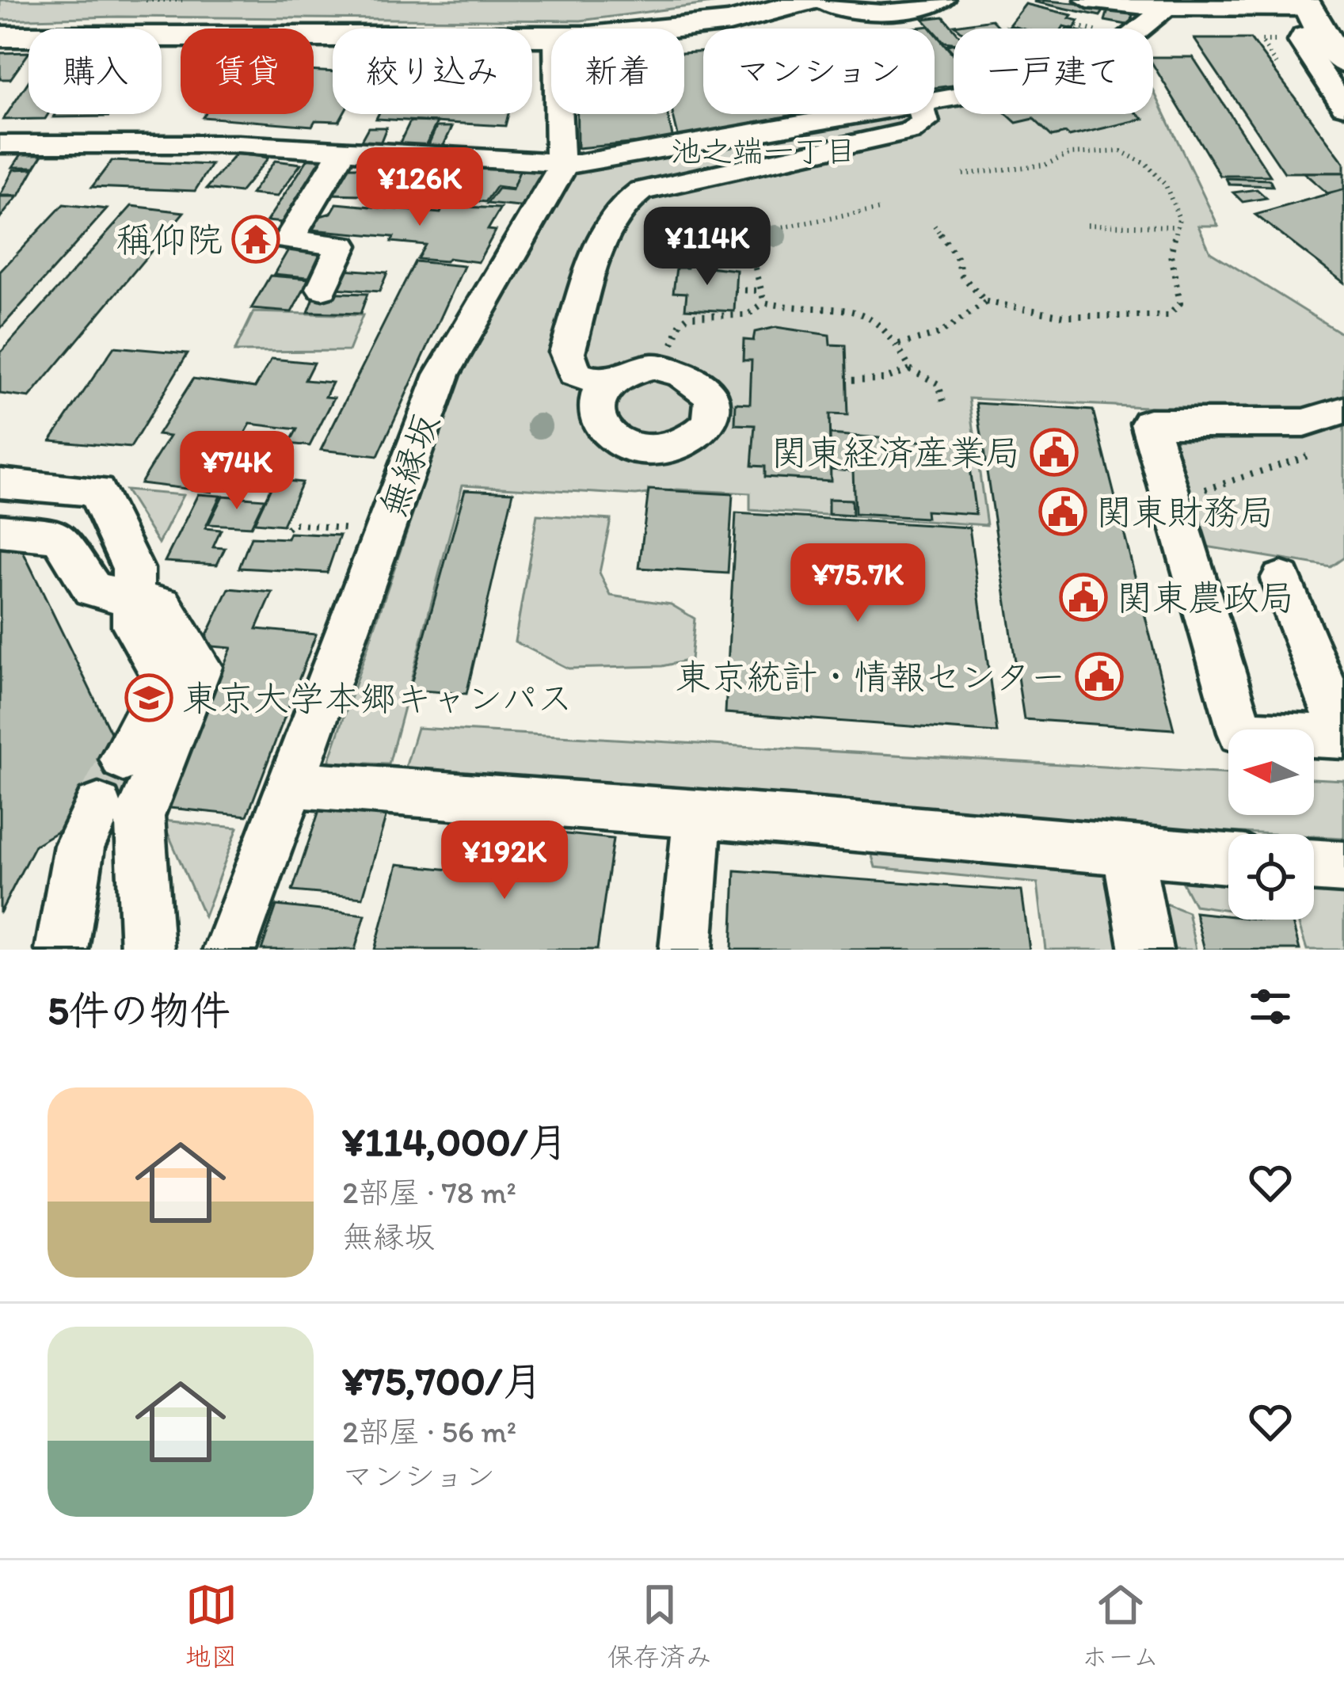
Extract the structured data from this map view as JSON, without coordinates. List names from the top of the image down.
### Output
{
  "streets": {
    "street": ["無縁坂"]
  },
  "districts": ["池之端一丁目"],
  "places": {
    "temple": ["稱仰院"],
    "public building": [
      "関東経済産業局",
      "関東財務局",
      "関東農政局",
      "東京統計・情報センター"
    ],
    "school or university": ["東京大学本郷キャンパス"]
  },
  "north": "left",
  "page": {
    "chip": [
      "購入",
      "賃貸",
      "絞り込み",
      "新着",
      "マンション",
      "一戸建て"
    ],
    "price": [
      "¥126K",
      "¥114K",
      "¥74K",
      "¥75.7K",
      "¥192K"
    ],
    "heading": "5件の物件",
    "list": [
      {
        "name": "¥114,000/月",
        "note": "2部屋 · 78 m² · 無縁坂"
      },
      {
        "name": "¥75,700/月",
        "note": "2部屋 · 56 m² · マンション"
      }
    ],
    "tabs": ["地図", "保存済み", "ホーム"]
  }
}
